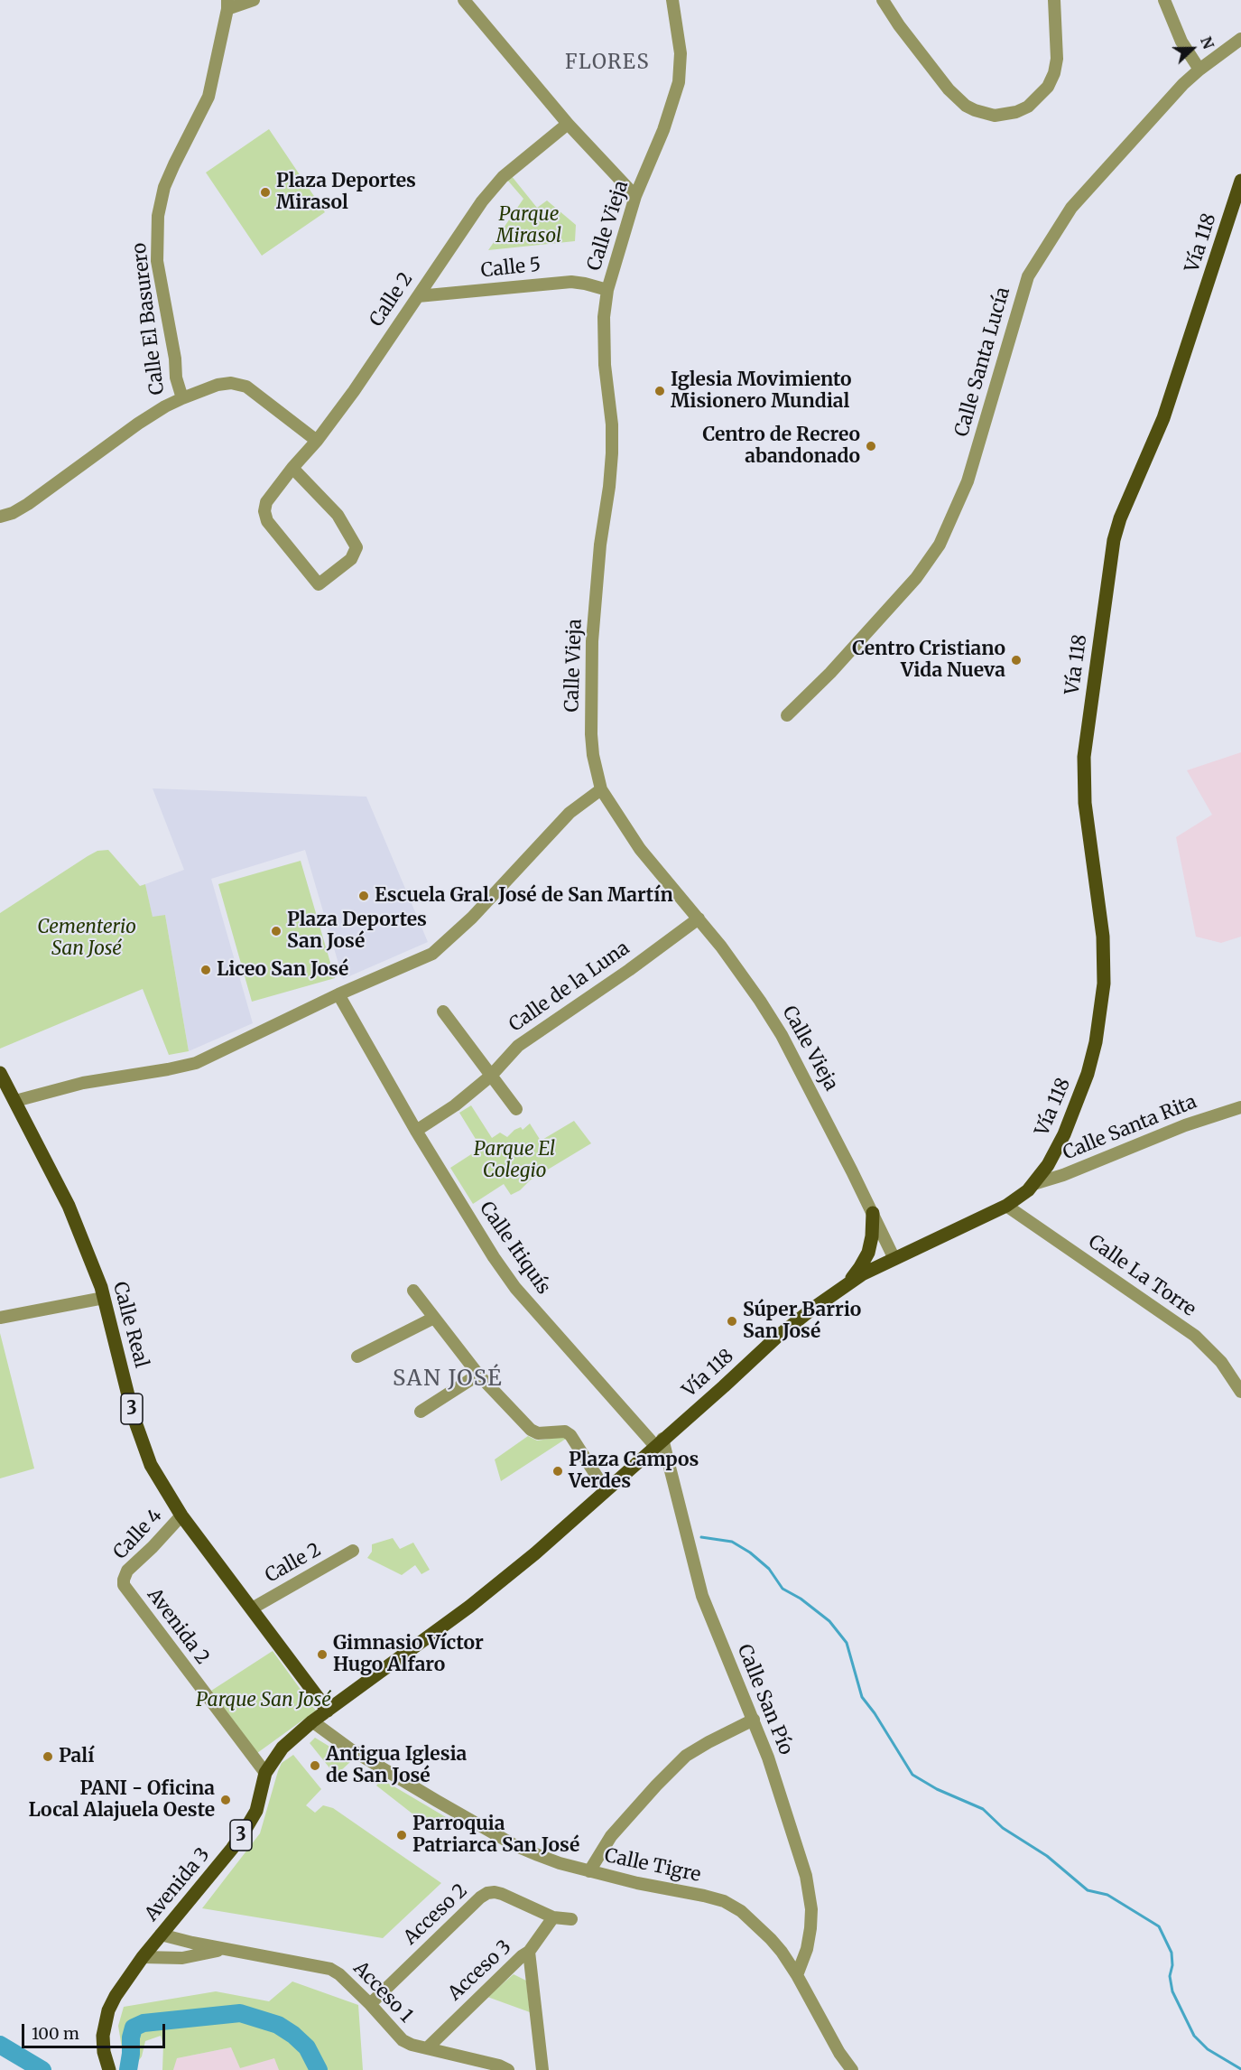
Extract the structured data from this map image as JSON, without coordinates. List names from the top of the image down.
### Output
{
  "streets": {
    "main road": [
      "Vía 118",
      "Calle Real",
      "3",
      "Avenida 3"
    ],
    "street": [
      "Calle Vieja",
      "Calle 5",
      "Calle 2",
      "Calle El Basurero",
      "Calle Santa Lucía",
      "Calle de la Luna",
      "Calle Santa Rita",
      "Calle Itiquís",
      "Calle La Torre",
      "Calle 4",
      "Avenida 2",
      "Calle San Pío",
      "Calle Tigre",
      "Acceso 2",
      "Acceso 3",
      "Acceso 1"
    ]
  },
  "crossings": [
    ["Calle Vieja", "Vía 118"],
    ["Calle Vieja", "Calle 5"],
    ["Calle Vieja", "Calle de la Luna"],
    ["Vía 118", "Calle Santa Rita"],
    ["Vía 118", "Calle Itiquís"],
    ["Vía 118", "Calle La Torre"],
    ["Vía 118", "Calle Real"],
    ["Vía 118", "Calle San Pío"],
    ["Vía 118", "Avenida 3"],
    ["Calle 5", "Calle 2"],
    ["Calle 2", "Calle Real"],
    ["Calle de la Luna", "Calle Itiquís"],
    ["Calle Itiquís", "Calle San Pío"],
    ["Calle Real", "Calle 4"],
    ["Calle Real", "Avenida 3"],
    ["Calle 4", "Avenida 2"],
    ["Avenida 2", "Avenida 3"],
    ["Calle San Pío", "Calle Tigre"],
    ["Calle Tigre", "Avenida 3"],
    ["Avenida 3", "Acceso 1"],
    ["Acceso 2", "Acceso 3"],
    ["Acceso 2", "Acceso 1"],
    ["Acceso 3", "Acceso 1"]
  ],
  "districts": ["FLORES", "SAN JOSÉ"],
  "parks": [
    "Parque Mirasol",
    "Cementerio San José",
    "Parque El Colegio",
    "Parque San José"
  ],
  "places": [
    "Plaza Deportes Mirasol",
    "Iglesia Movimiento Misionero Mundial",
    "Centro de Recreo abandonado",
    "Centro Cristiano Vida Nueva",
    "Escuela Gral. José de San Martín",
    "Plaza Deportes San José",
    "Liceo San José",
    "Súper Barrio San José",
    "Plaza Campos Verdes",
    "Gimnasio Víctor Hugo Alfaro",
    "Palí",
    "Antigua Iglesia de San José",
    "PANI - Oficina Local Alajuela Oeste",
    "Parroquia Patriarca San José"
  ],
  "scale_bar": "100 m",
  "north": "right"
}
